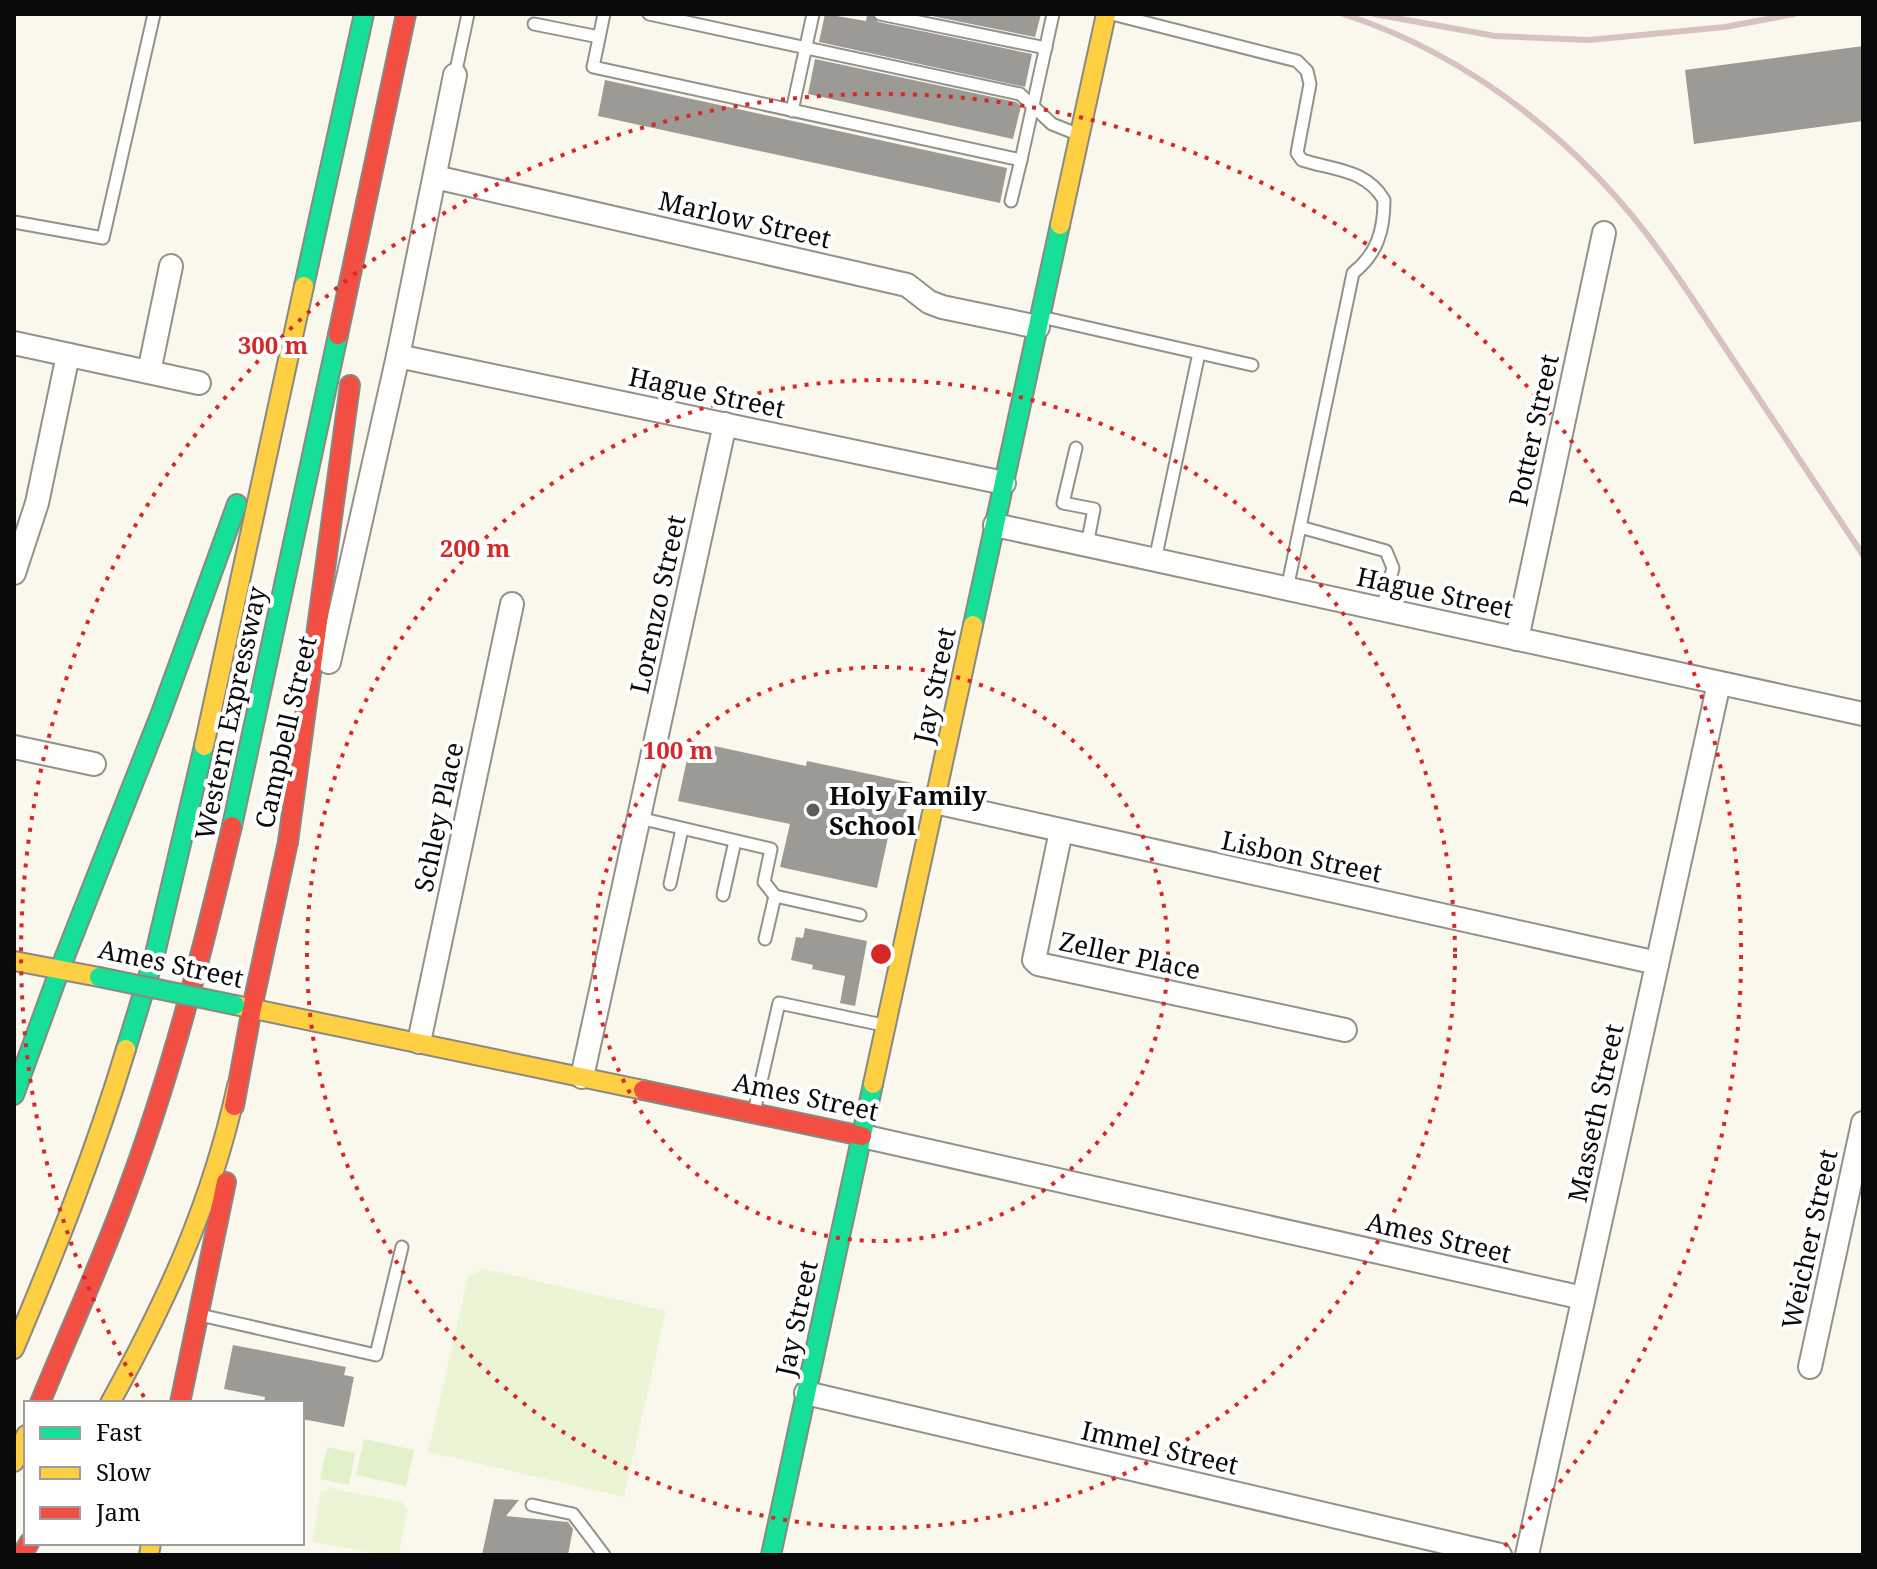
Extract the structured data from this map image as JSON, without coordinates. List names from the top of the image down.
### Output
{
  "streets": {
    "main road": [
      "Jay Street",
      "Western Expressway",
      "Campbell Street",
      "Ames Street"
    ],
    "street": [
      "Marlow Street",
      "Hague Street",
      "Potter Street",
      "Lorenzo Street",
      "Schley Place",
      "Lisbon Street",
      "Zeller Place",
      "Masseth Street",
      "Weicher Street",
      "Immel Street"
    ]
  },
  "crossings": [
    ["Marlow Street", "Jay Street"],
    ["Marlow Street", "Campbell Street"],
    ["Hague Street", "Potter Street"],
    ["Hague Street", "Lorenzo Street"],
    ["Hague Street", "Jay Street"],
    ["Hague Street", "Campbell Street"],
    ["Hague Street", "Masseth Street"],
    ["Lorenzo Street", "Ames Street"],
    ["Jay Street", "Lisbon Street"],
    ["Jay Street", "Ames Street"],
    ["Jay Street", "Immel Street"],
    ["Campbell Street", "Ames Street"],
    ["Schley Place", "Ames Street"],
    ["Lisbon Street", "Zeller Place"],
    ["Lisbon Street", "Masseth Street"],
    ["Ames Street", "Masseth Street"]
  ],
  "places": ["Holy Family School"],
  "legend": ["Fast", "Slow", "Jam"],
  "rings": ["300 m", "200 m", "100 m"]
}
